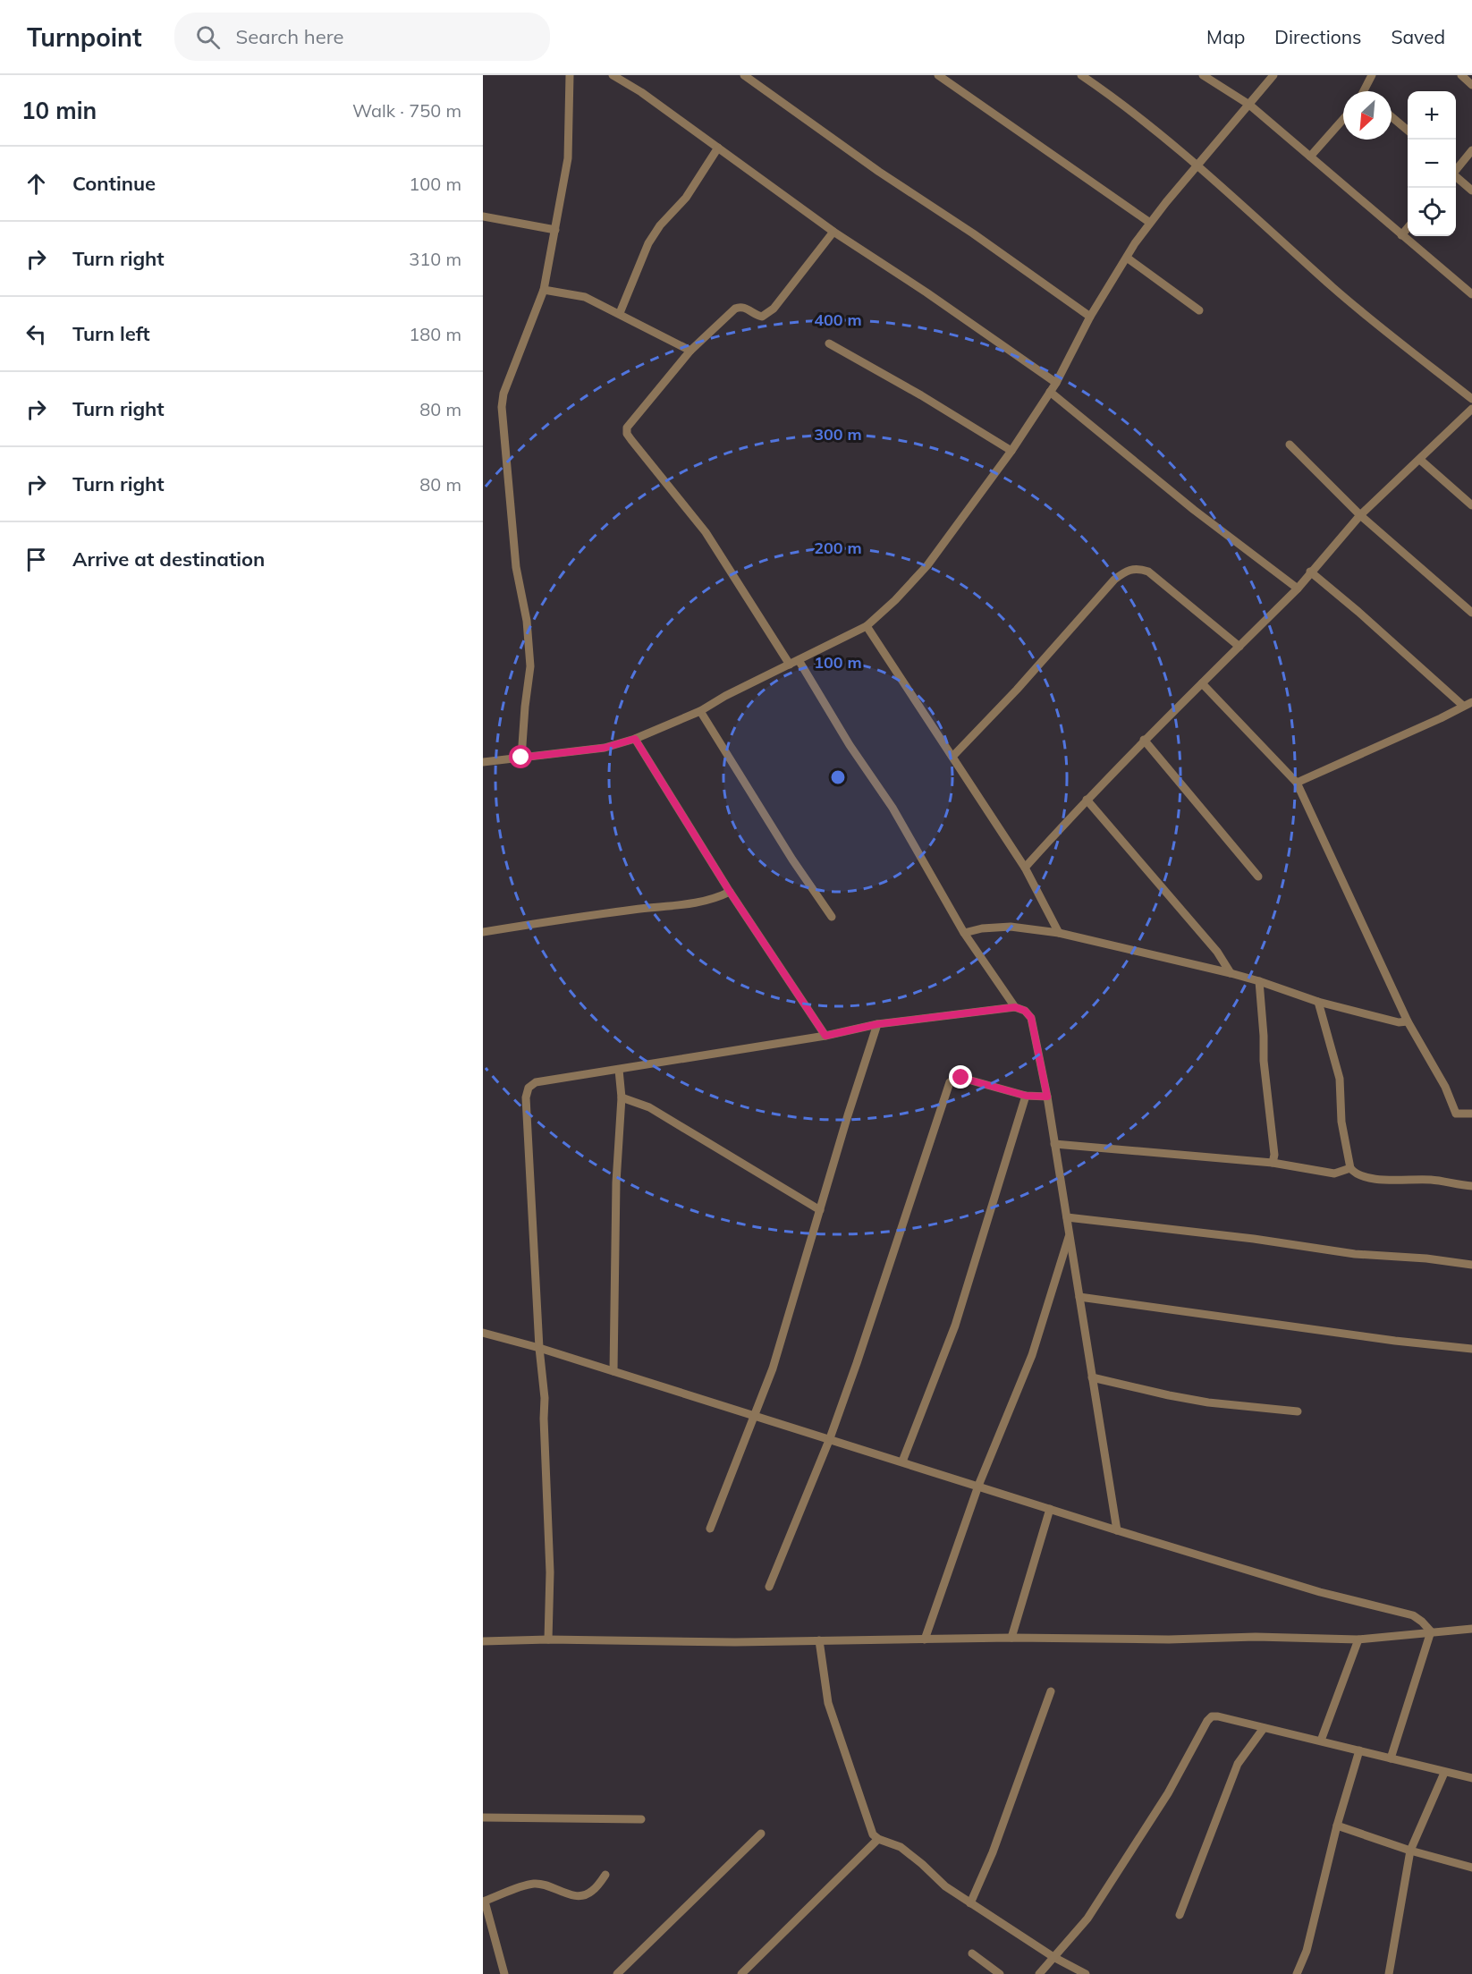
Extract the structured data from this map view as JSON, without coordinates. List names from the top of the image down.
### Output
{
  "north": "bottom left",
  "page": {
    "header": "Turnpoint",
    "search": "Search here",
    "nav": ["Map", "Directions", "Saved"],
    "heading": ["10 min", "Walk · 750 m"],
    "map_buttons": ["+", "−"],
    "list": [
      ["Continue", "100 m"],
      ["Turn right", "310 m"],
      ["Turn left", "180 m"],
      ["Turn right", "80 m"],
      ["Turn right", "80 m"],
      "Arrive at destination"
    ]
  },
  "rings": [
    "400 m",
    "300 m",
    "200 m",
    "100 m"
  ]
}
